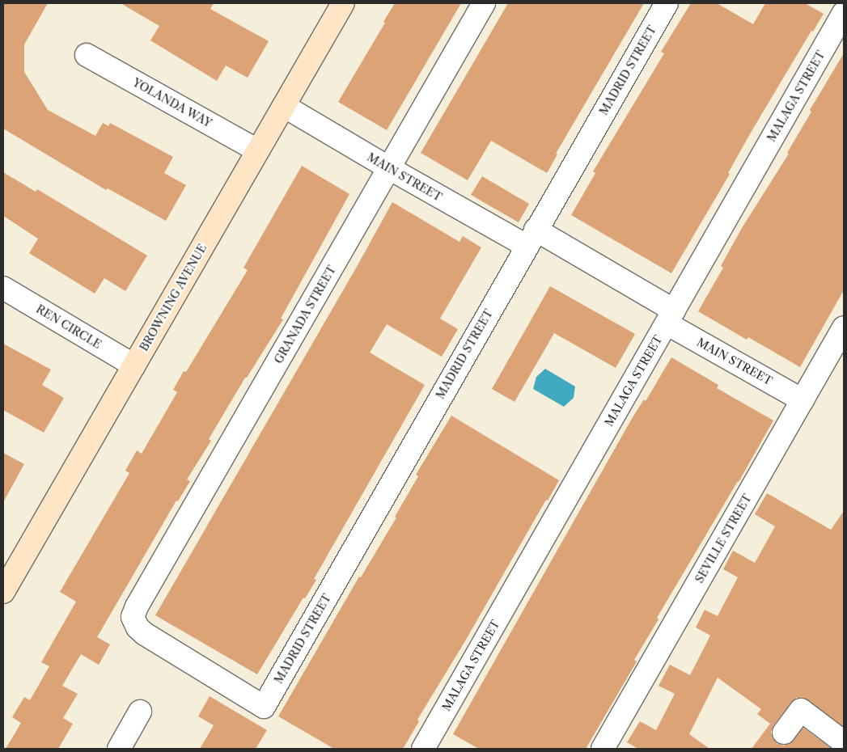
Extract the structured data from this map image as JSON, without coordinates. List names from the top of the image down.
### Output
{
  "streets": {
    "street": [
      "MADRID STREET",
      "MALAGA STREET",
      "YOLANDA WAY",
      "MAIN STREET",
      "BROWNING AVENUE",
      "GRANADA STREET",
      "REN CIRCLE",
      "SEVILLE STREET"
    ]
  },
  "crossings": [
    ["MADRID STREET", "MAIN STREET"],
    ["MADRID STREET", "GRANADA STREET"],
    ["MALAGA STREET", "MAIN STREET"],
    ["YOLANDA WAY", "BROWNING AVENUE"],
    ["MAIN STREET", "BROWNING AVENUE"],
    ["MAIN STREET", "GRANADA STREET"],
    ["MAIN STREET", "SEVILLE STREET"],
    ["BROWNING AVENUE", "REN CIRCLE"]
  ]
}
